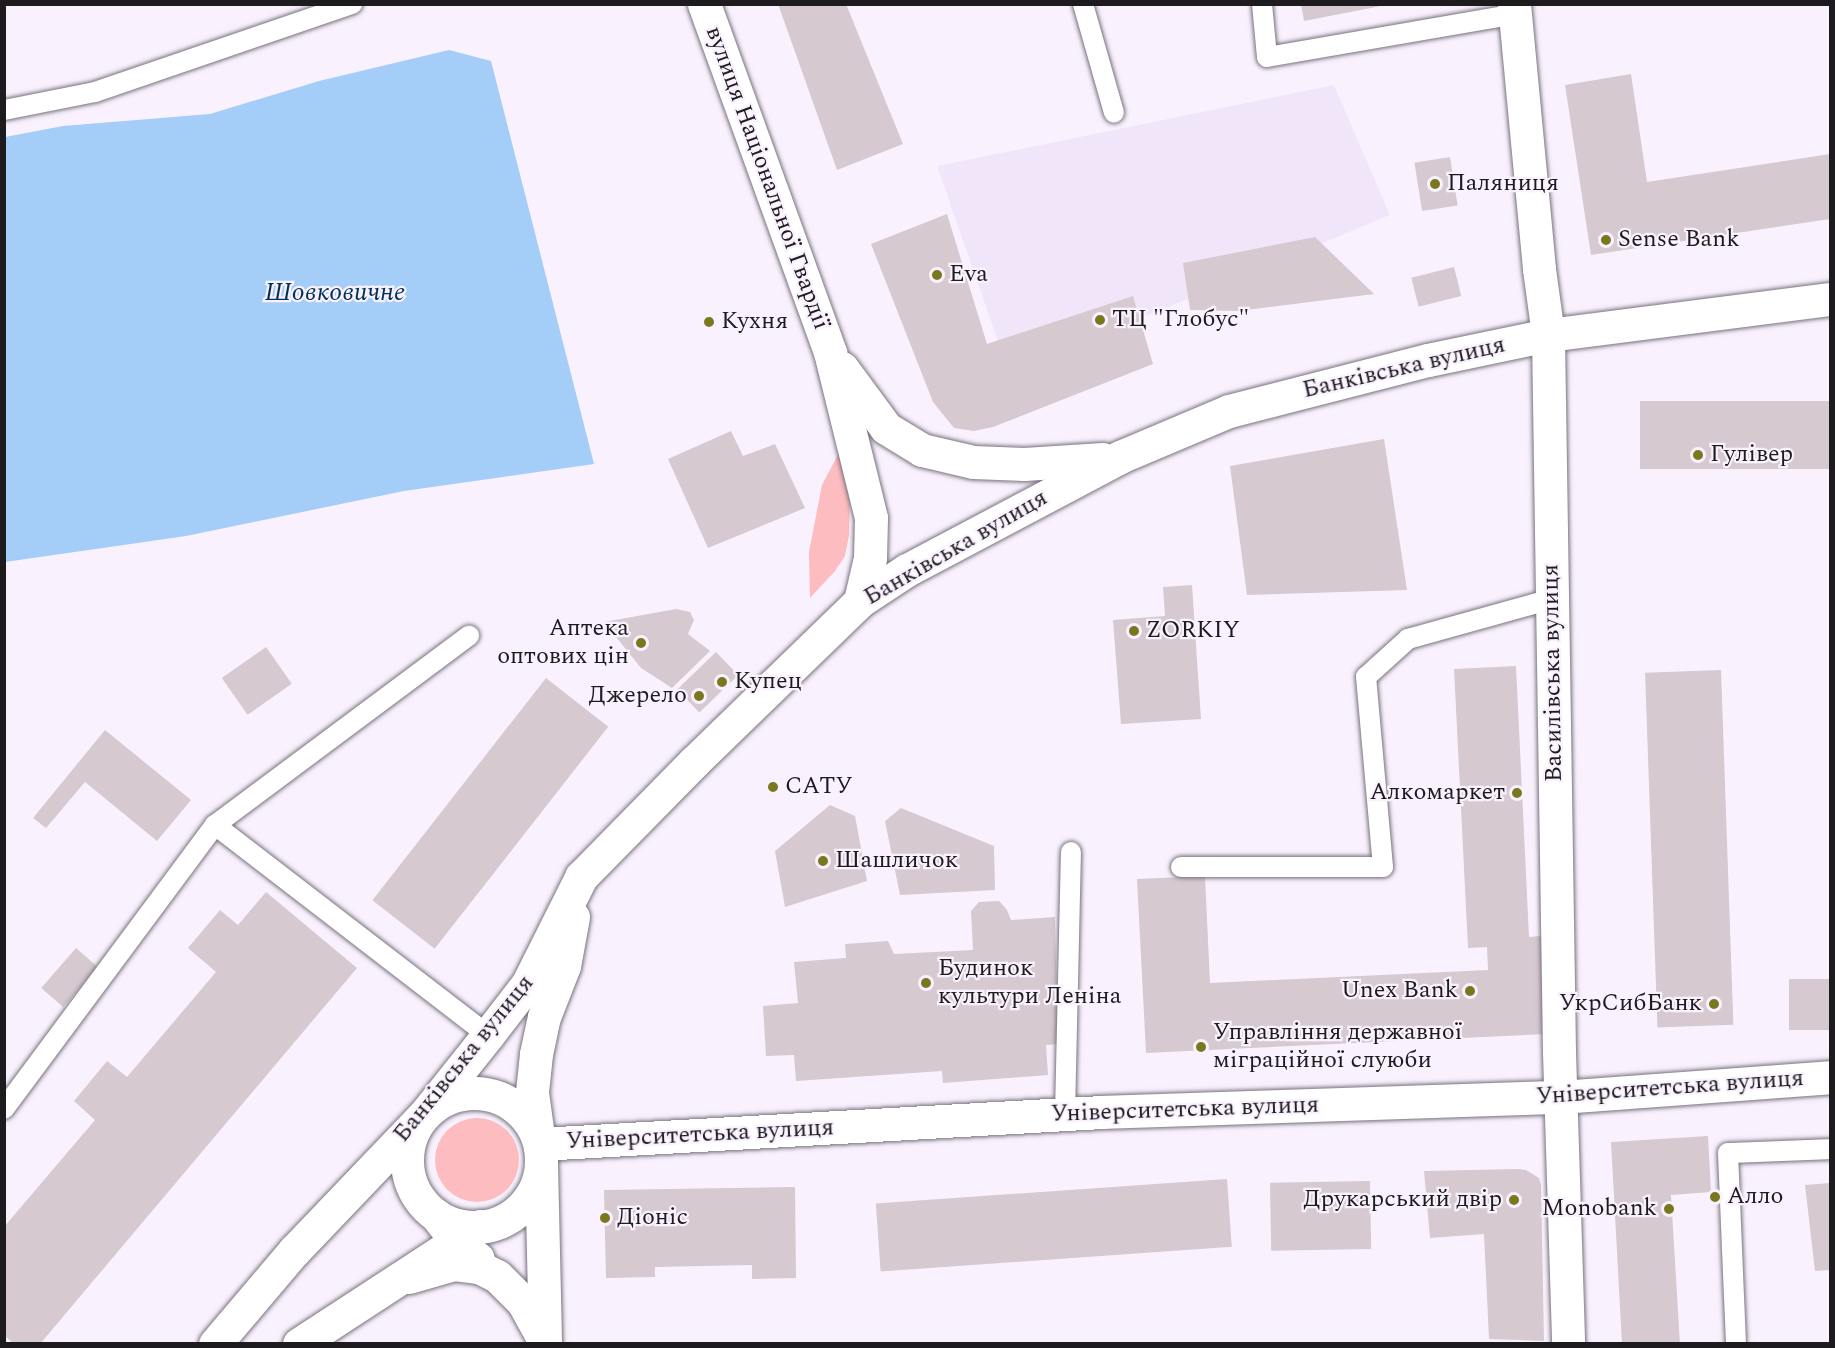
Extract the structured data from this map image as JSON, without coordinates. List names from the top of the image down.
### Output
{
  "streets": {
    "street": [
      "вулиця Національної Гвардії",
      "Банківська вулиця",
      "Василівська вулиця",
      "Університетська вулиця"
    ]
  },
  "crossings": [
    ["Банківська вулиця", "Василівська вулиця"],
    ["Банківська вулиця", "Університетська вулиця"],
    ["Василівська вулиця", "Університетська вулиця"]
  ],
  "water": ["Шовковичне"],
  "places": [
    "Паляниця",
    "Sense Bank",
    "Eva",
    "ТЦ \"Глобус\"",
    "Кухня",
    "Гулівер",
    "ZORKIY",
    "Аптека оптових цін",
    "Купец",
    "Джерело",
    "САТУ",
    "Алкомаркет",
    "Шашличок",
    "Будинок культури Леніна",
    "Unex Bank",
    "УкрСибБанк",
    "Управління державної міграційної слуюби",
    "Алло",
    "Друкарський двір",
    "Monobank",
    "Діоніс"
  ]
}
